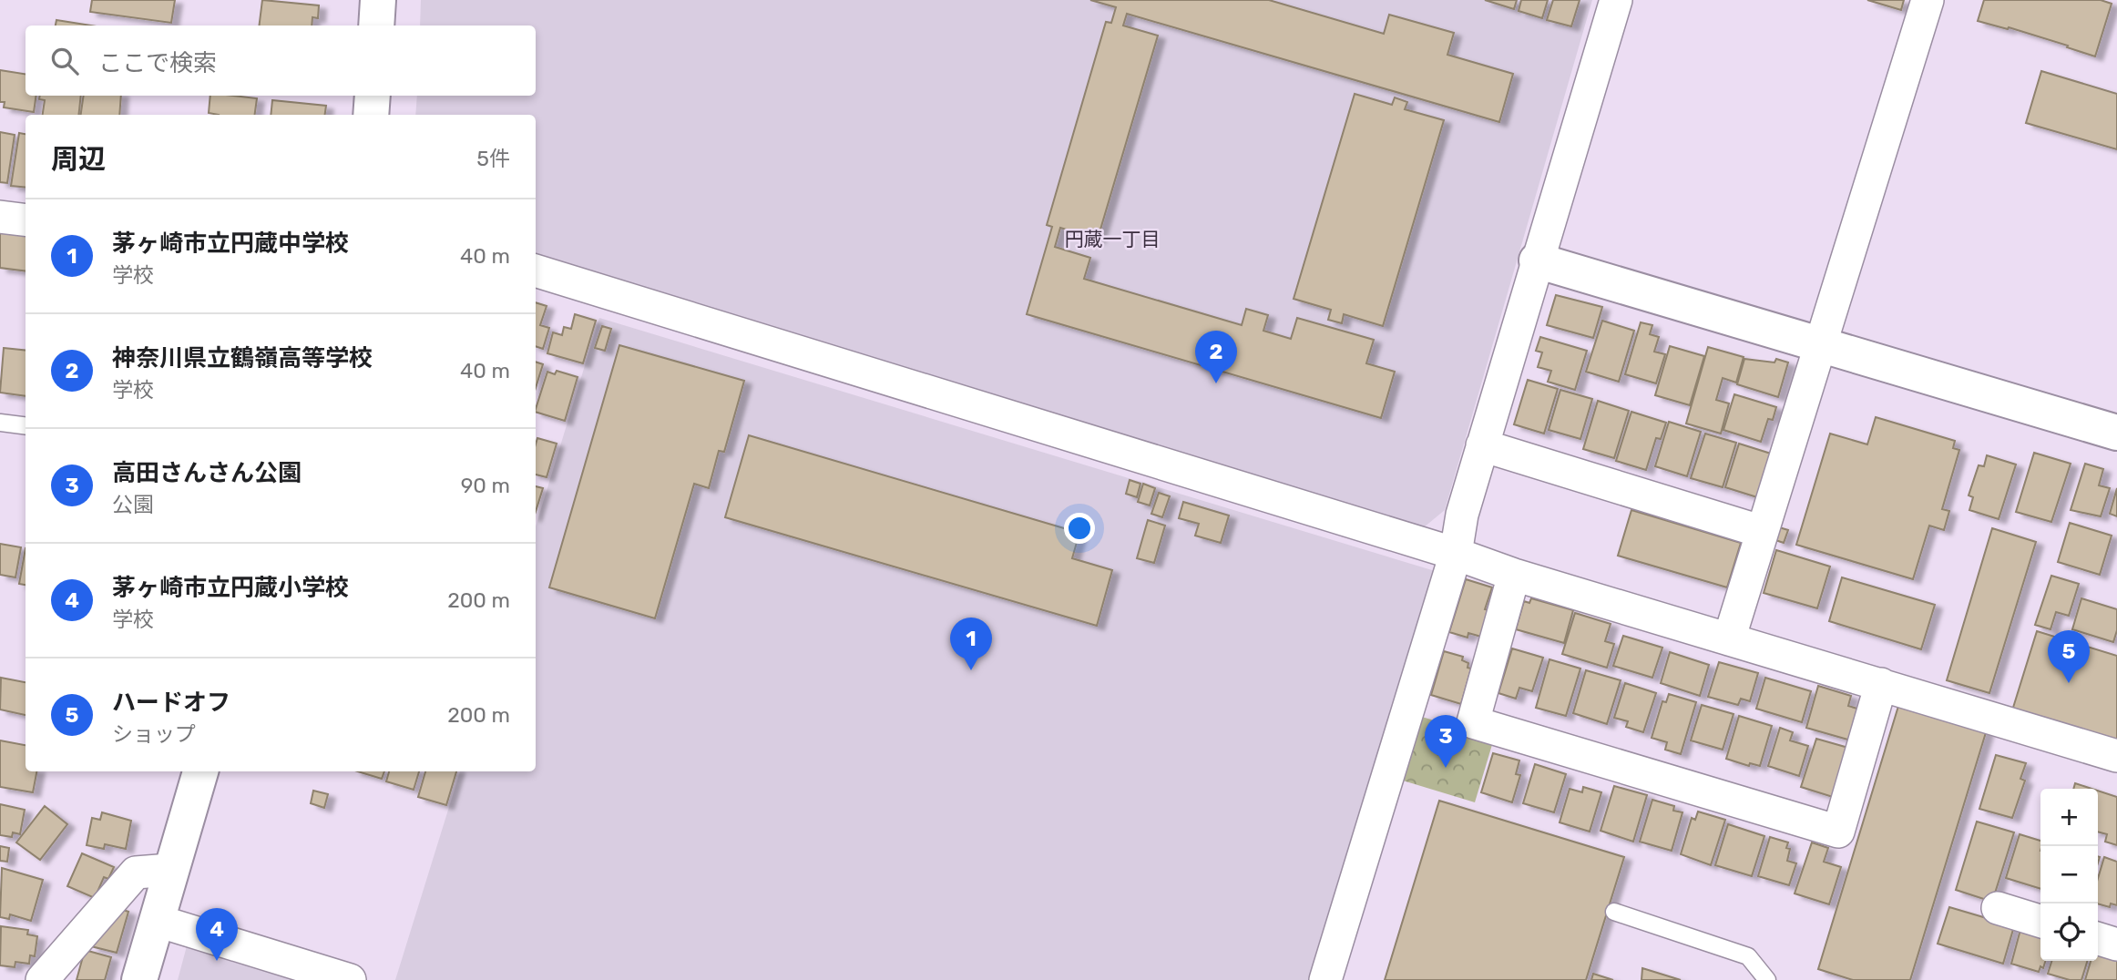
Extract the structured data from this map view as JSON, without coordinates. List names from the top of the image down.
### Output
{
  "districts": ["円蔵一丁目"],
  "page": {
    "search": "ここで検索",
    "heading": ["周辺", "5件"],
    "list": [
      {
        "mark": "1",
        "name": "茅ヶ崎市立円蔵中学校",
        "note": "学校",
        "value": "40 m"
      },
      {
        "mark": "2",
        "name": "神奈川県立鶴嶺高等学校",
        "note": "学校",
        "value": "40 m"
      },
      {
        "mark": "3",
        "name": "高田さんさん公園",
        "note": "公園",
        "value": "90 m"
      },
      {
        "mark": "4",
        "name": "茅ヶ崎市立円蔵小学校",
        "note": "学校",
        "value": "200 m"
      },
      {
        "mark": "5",
        "name": "ハードオフ",
        "note": "ショップ",
        "value": "200 m"
      }
    ],
    "pins": [
      "2",
      "1",
      "5",
      "3",
      "4"
    ],
    "map_buttons": ["+", "−"]
  }
}
